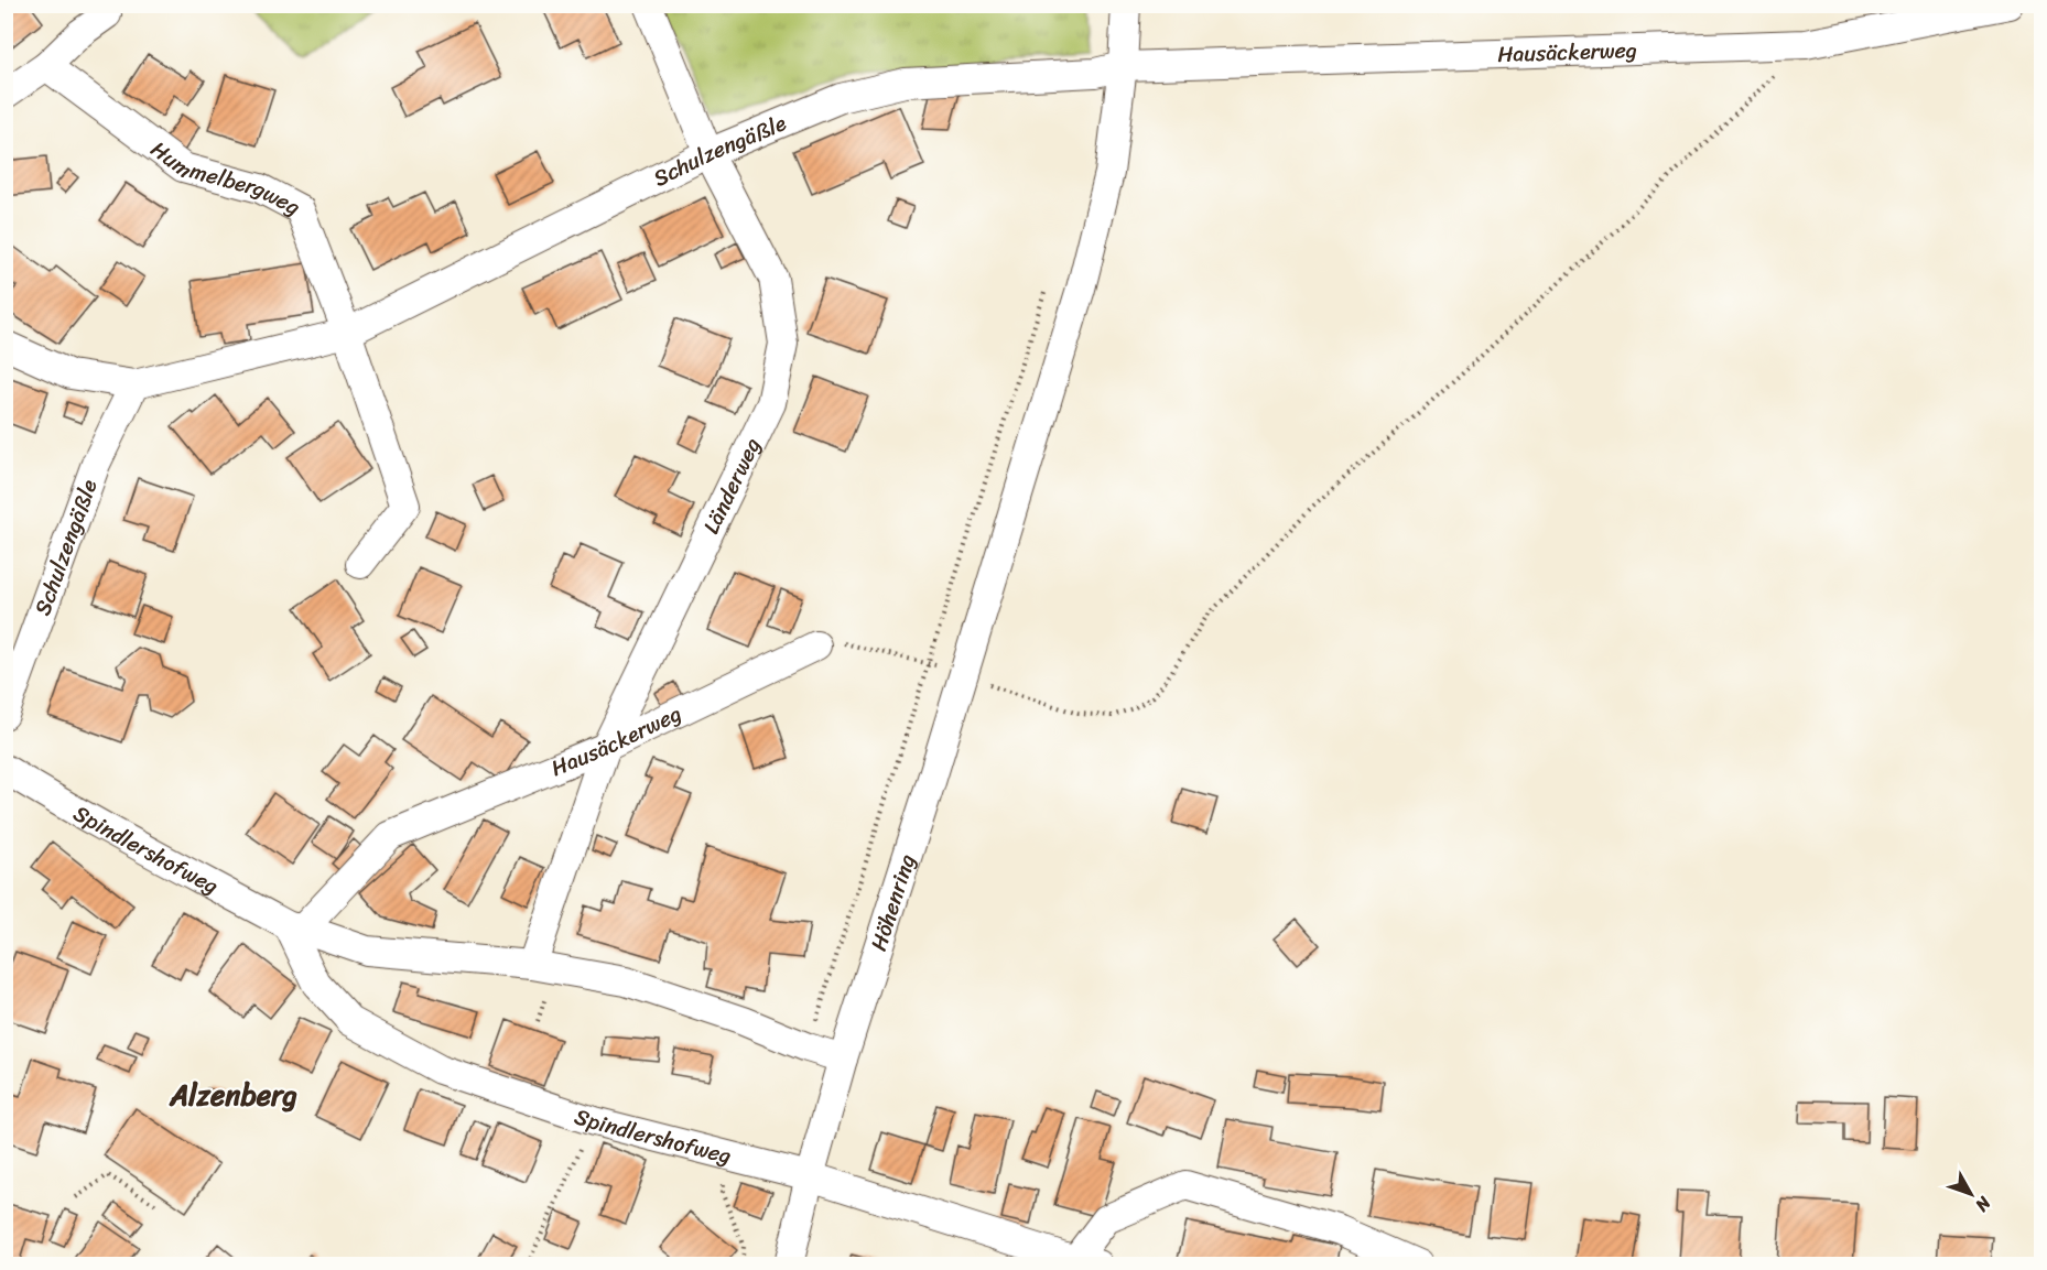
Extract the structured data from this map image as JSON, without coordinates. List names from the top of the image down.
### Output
{
  "streets": {
    "street": [
      "Hausäckerweg",
      "Schulzengäßle",
      "Hummelbergweg",
      "Länderweg",
      "Spindlershofweg",
      "Höhenring"
    ]
  },
  "crossings": [
    ["Hausäckerweg", "Schulzengäßle"],
    ["Hausäckerweg", "Länderweg"],
    ["Hausäckerweg", "Spindlershofweg"],
    ["Hausäckerweg", "Höhenring"],
    ["Schulzengäßle", "Hummelbergweg"],
    ["Schulzengäßle", "Länderweg"],
    ["Schulzengäßle", "Höhenring"],
    ["Länderweg", "Spindlershofweg"],
    ["Spindlershofweg", "Höhenring"]
  ],
  "districts": ["Alzenberg"],
  "north": "bottom right"
}
